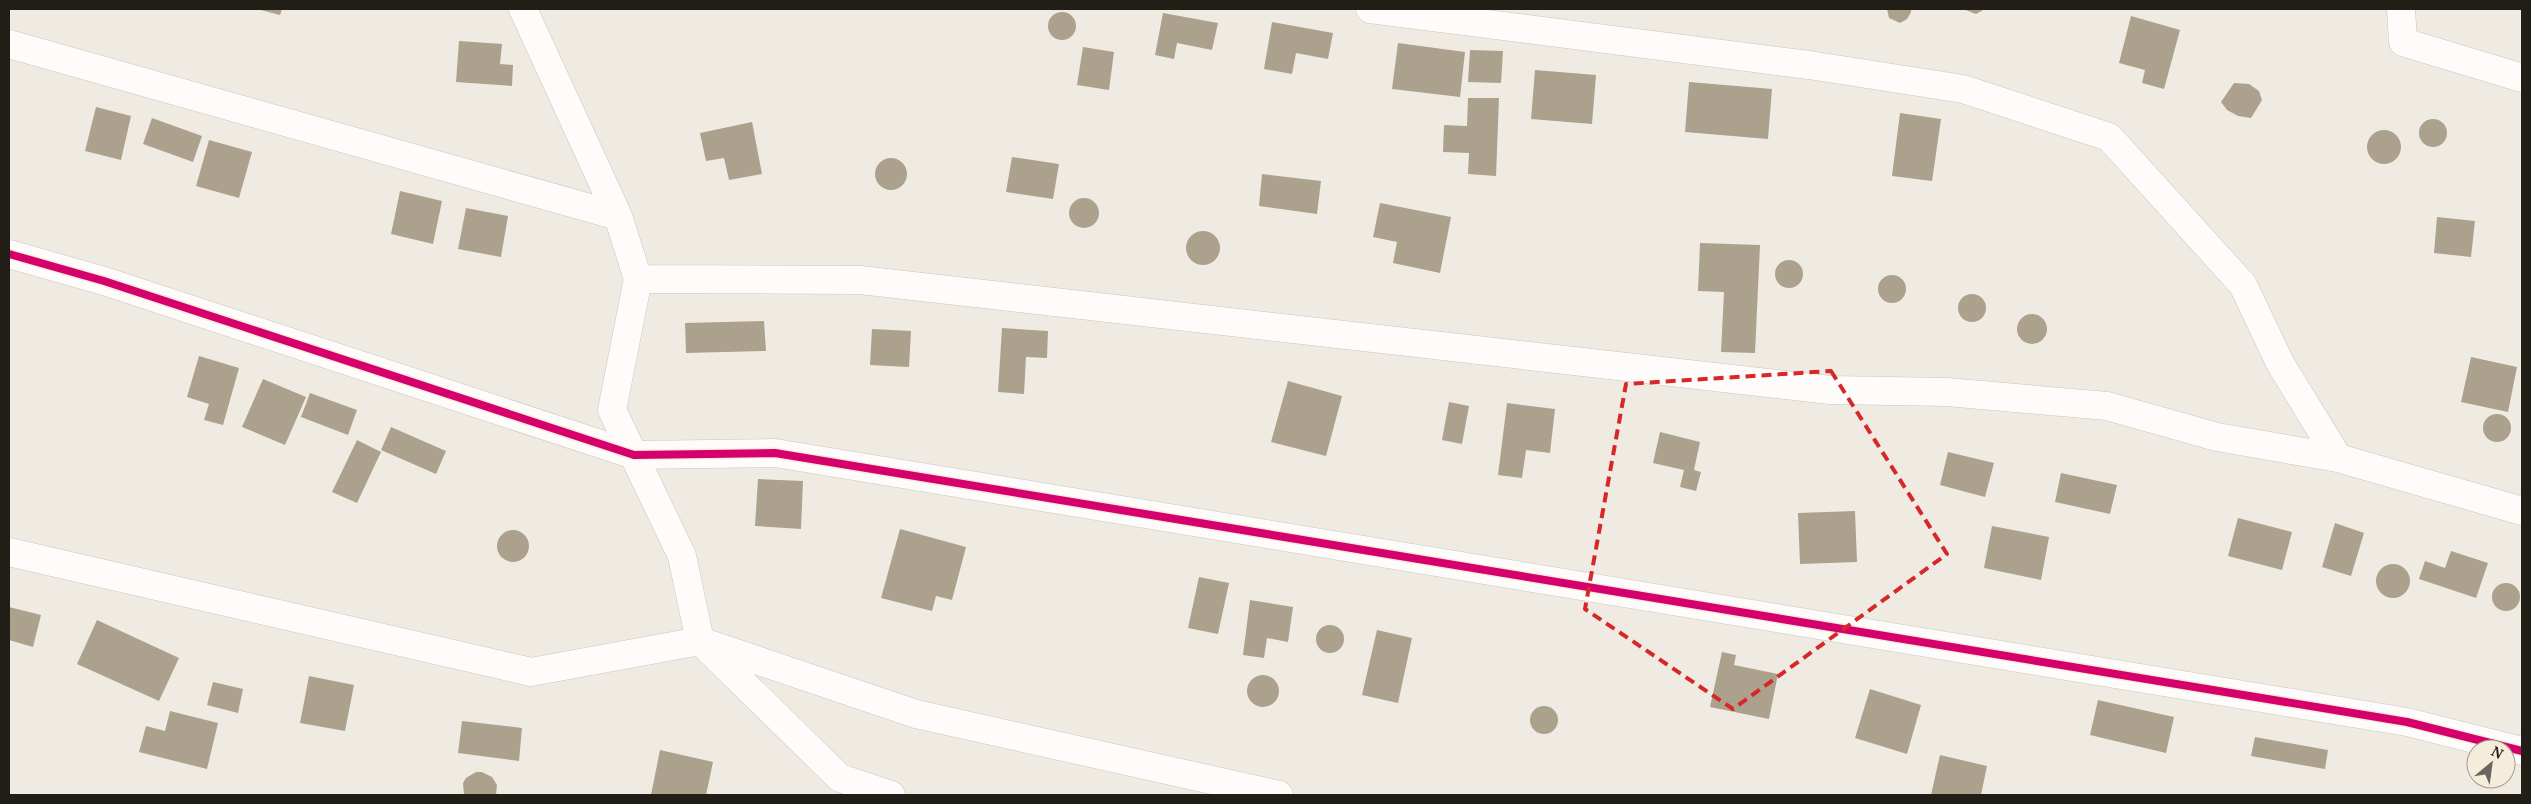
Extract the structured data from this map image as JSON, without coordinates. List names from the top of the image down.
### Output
{
  "north": "top right"
}
